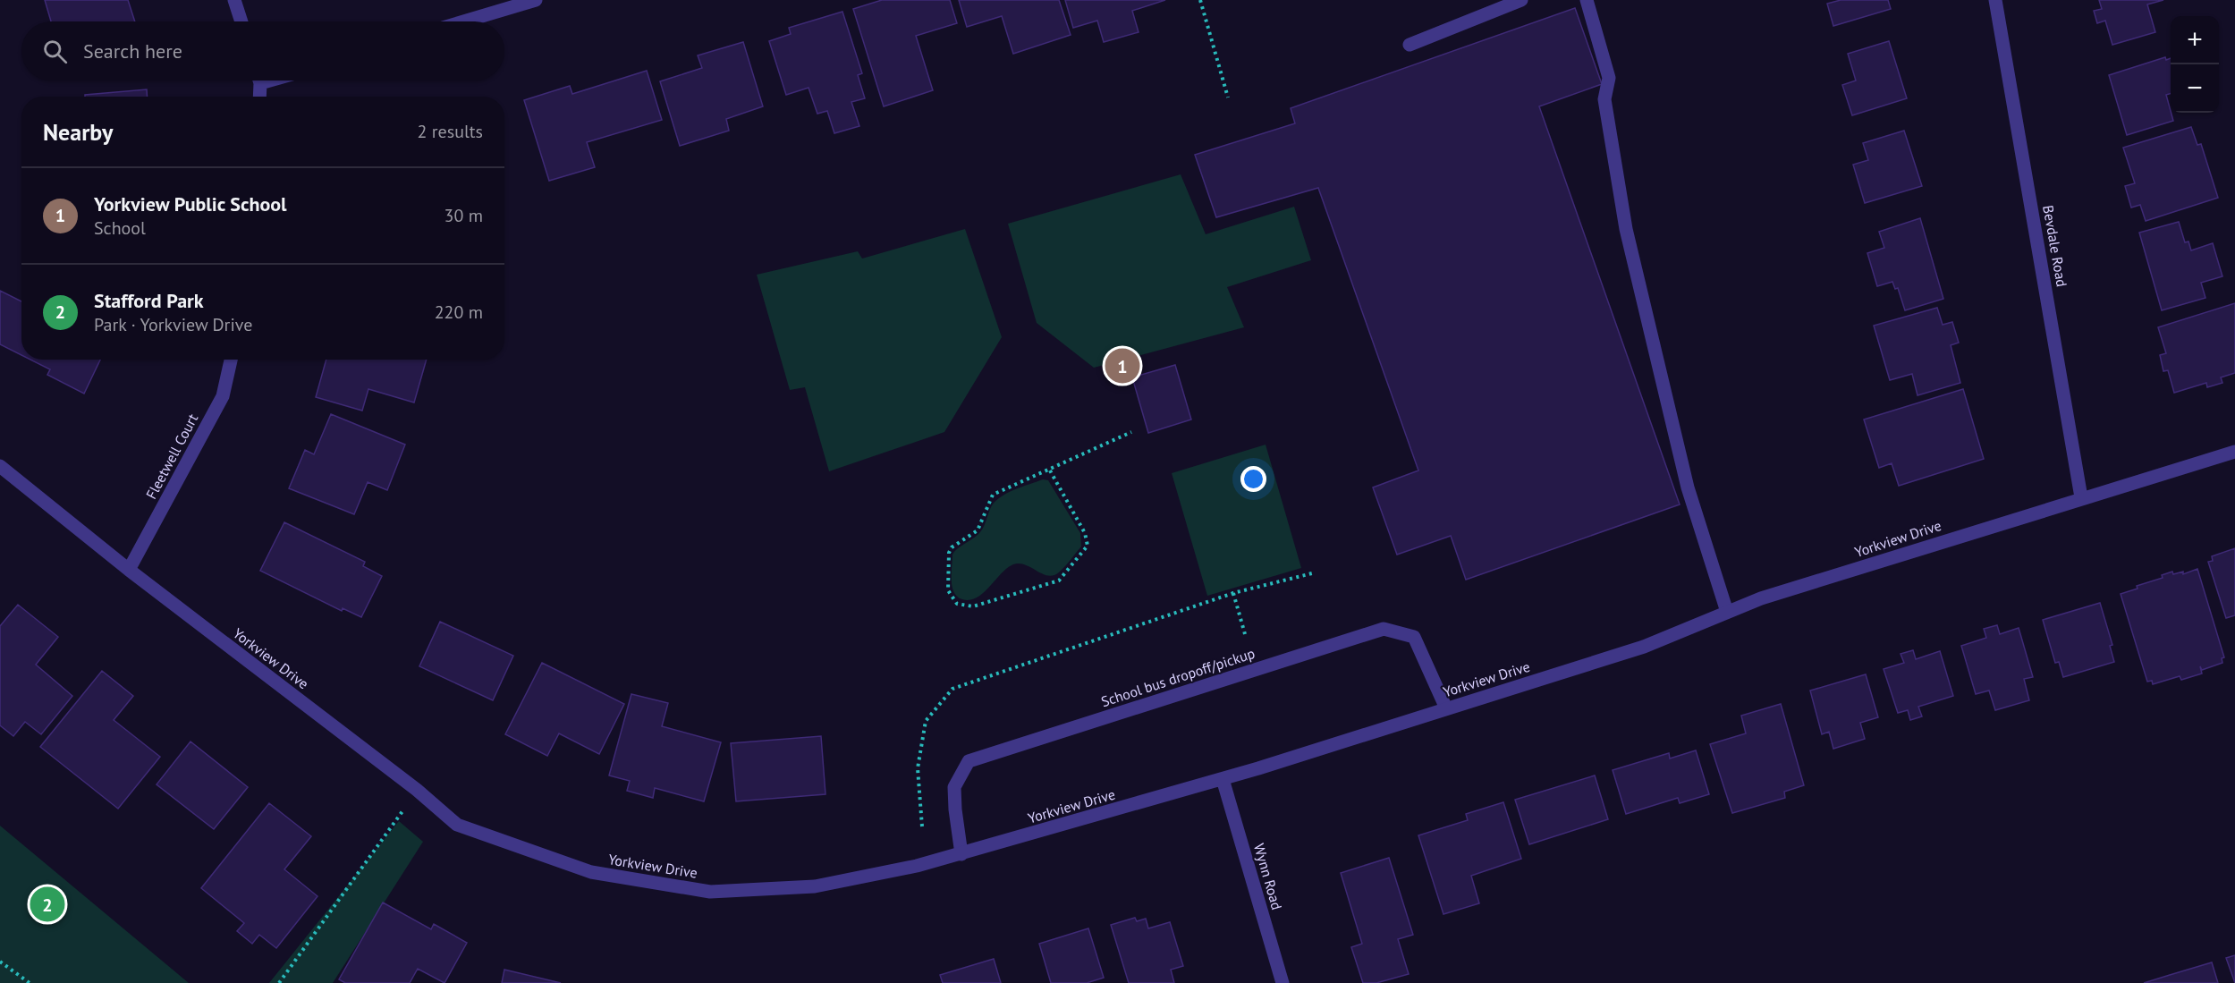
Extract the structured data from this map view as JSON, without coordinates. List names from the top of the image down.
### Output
{
  "streets": {
    "street": [
      "Bevdale Road",
      "Fleetwell Court",
      "Yorkview Drive",
      "School bus dropoff/pickup",
      "Wynn Road"
    ]
  },
  "crossings": [
    ["Bevdale Road", "Yorkview Drive"],
    ["Fleetwell Court", "Yorkview Drive"],
    ["Yorkview Drive", "School bus dropoff/pickup"],
    ["Yorkview Drive", "Wynn Road"]
  ],
  "page": {
    "map_buttons": ["+", "−"],
    "search": "Search here",
    "heading": ["Nearby", "2 results"],
    "list": [
      {
        "mark": "1",
        "name": "Yorkview Public School",
        "note": "School",
        "value": "30 m"
      },
      {
        "mark": "2",
        "name": "Stafford Park",
        "note": "Park · Yorkview Drive",
        "value": "220 m"
      }
    ],
    "pins": ["1", "2"]
  }
}
